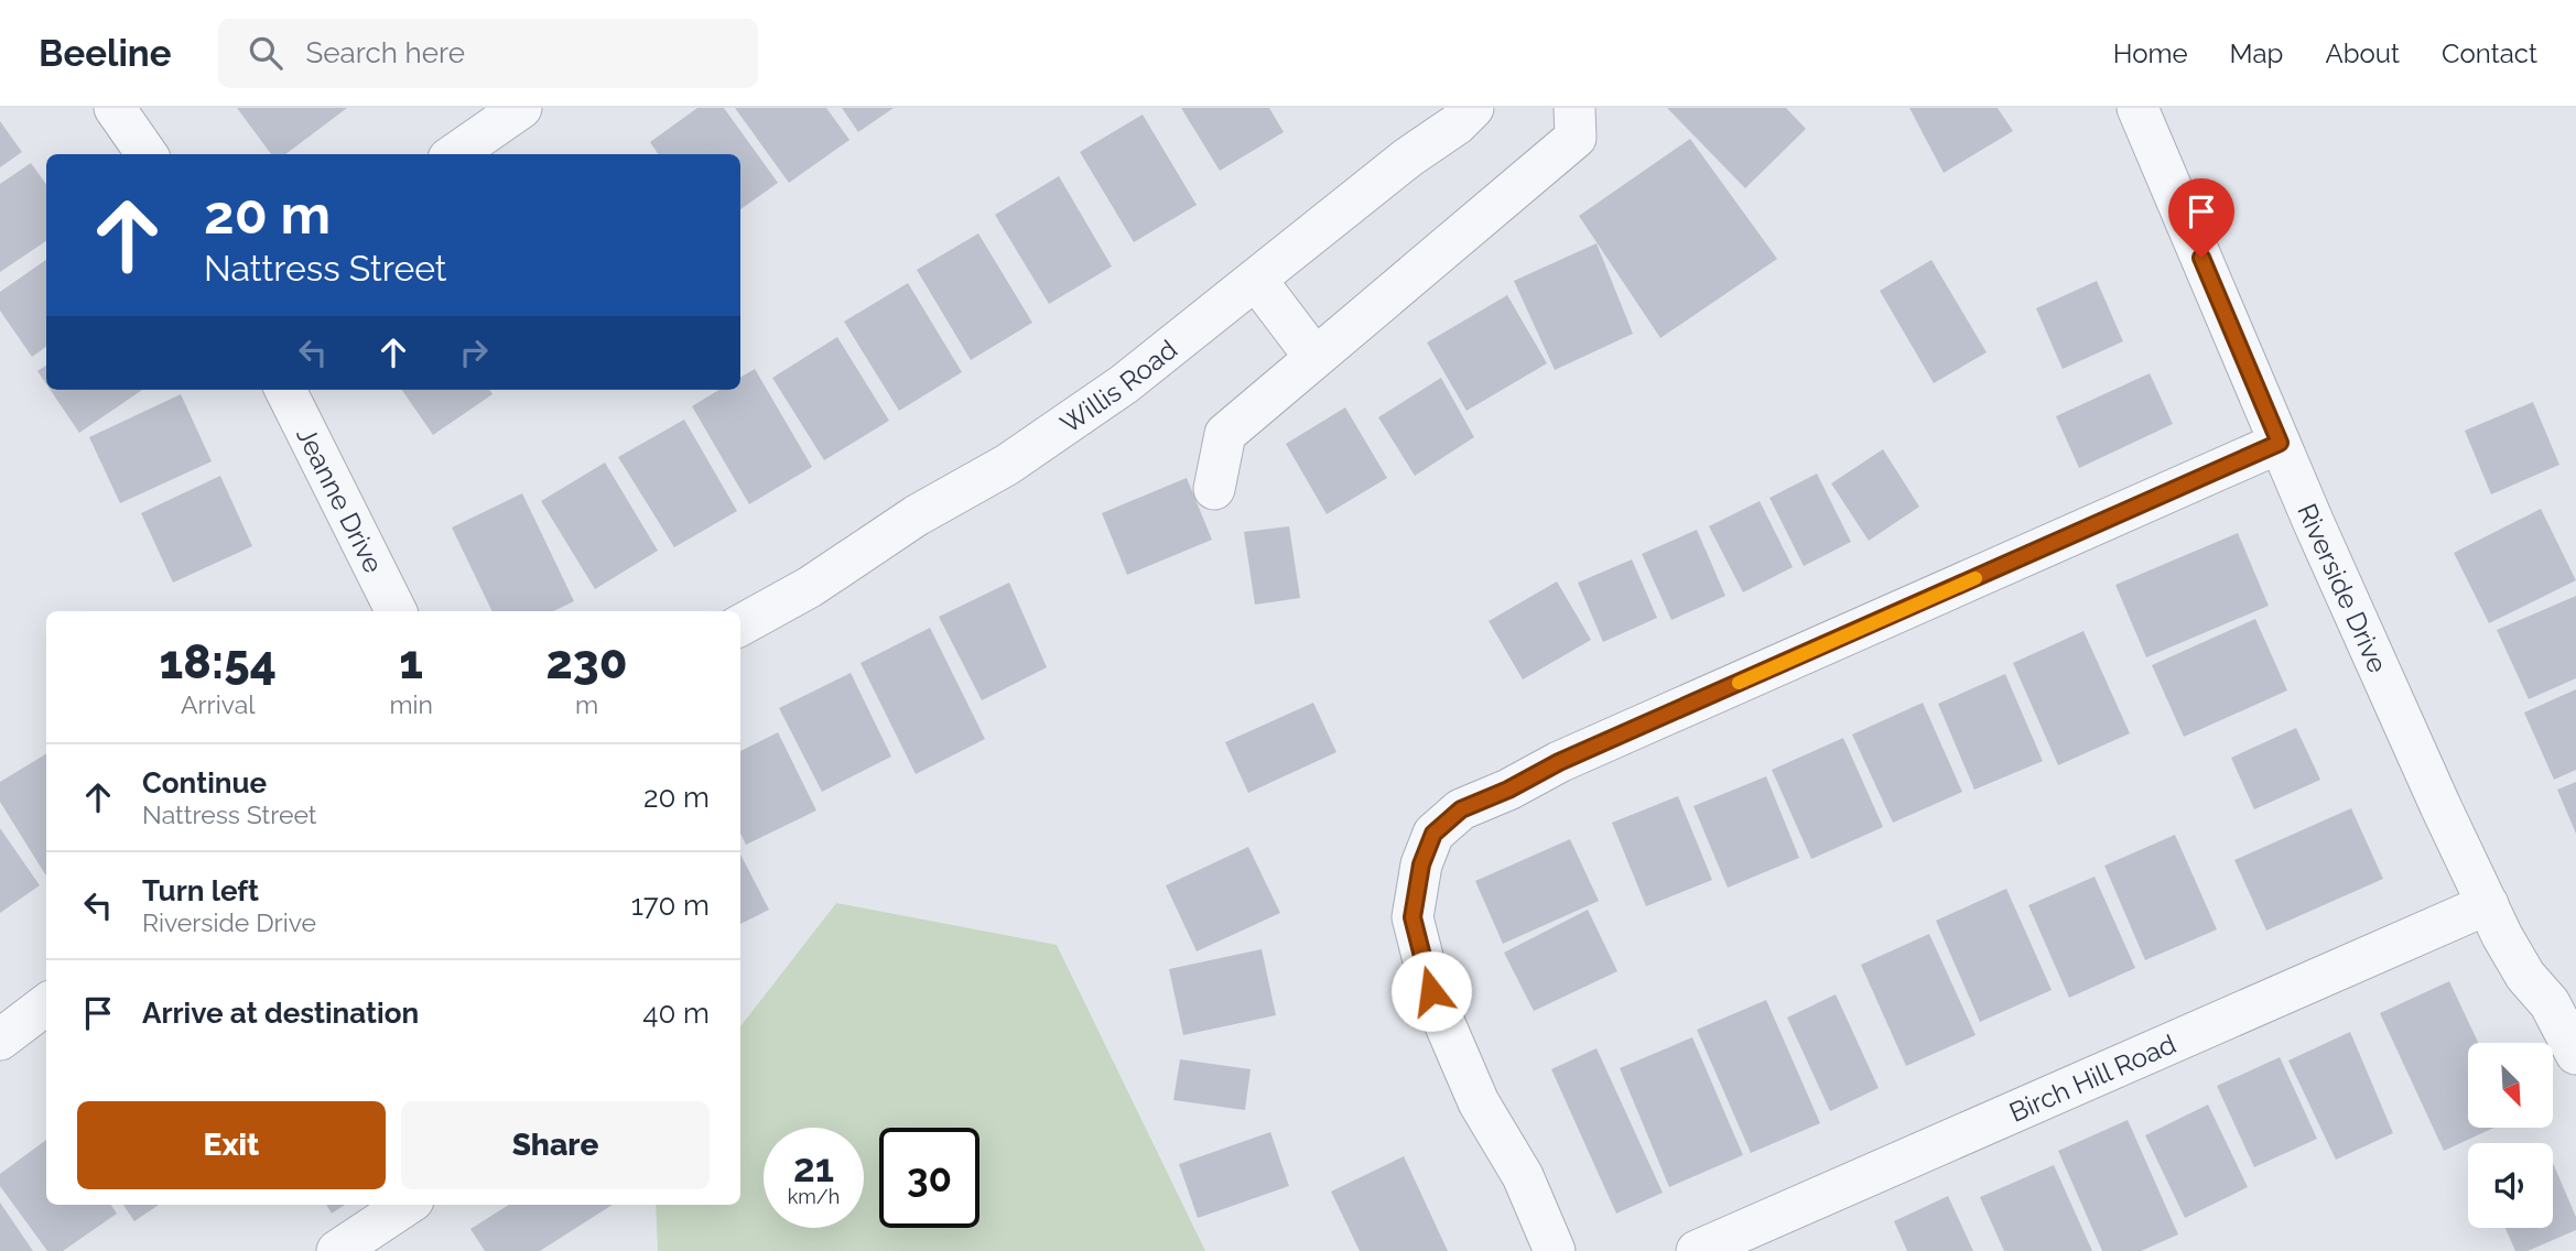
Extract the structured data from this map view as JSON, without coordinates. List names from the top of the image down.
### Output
{
  "streets": {
    "street": [
      "Willis Road",
      "Jeanne Drive",
      "Riverside Drive",
      "Birch Hill Road"
    ]
  },
  "crossings": [
    ["Riverside Drive", "Birch Hill Road"]
  ],
  "north": "bottom right",
  "page": {
    "header": "Beeline",
    "search": "Search here",
    "nav": [
      "Home",
      "Map",
      "About",
      "Contact"
    ],
    "turn": ["20 m", "Nattress Street"],
    "eta": [
      "18:54",
      "Arrival",
      "1",
      "min",
      "230",
      "m"
    ],
    "list": [
      {
        "name": "Continue",
        "note": "Nattress Street",
        "value": "20 m"
      },
      {
        "name": "Turn left",
        "note": "Riverside Drive",
        "value": "170 m"
      },
      {
        "name": "Arrive at destination",
        "value": "40 m"
      }
    ],
    "buttons": ["Exit", "Share"],
    "speed": "21 km/h",
    "limit": "30"
  }
}
